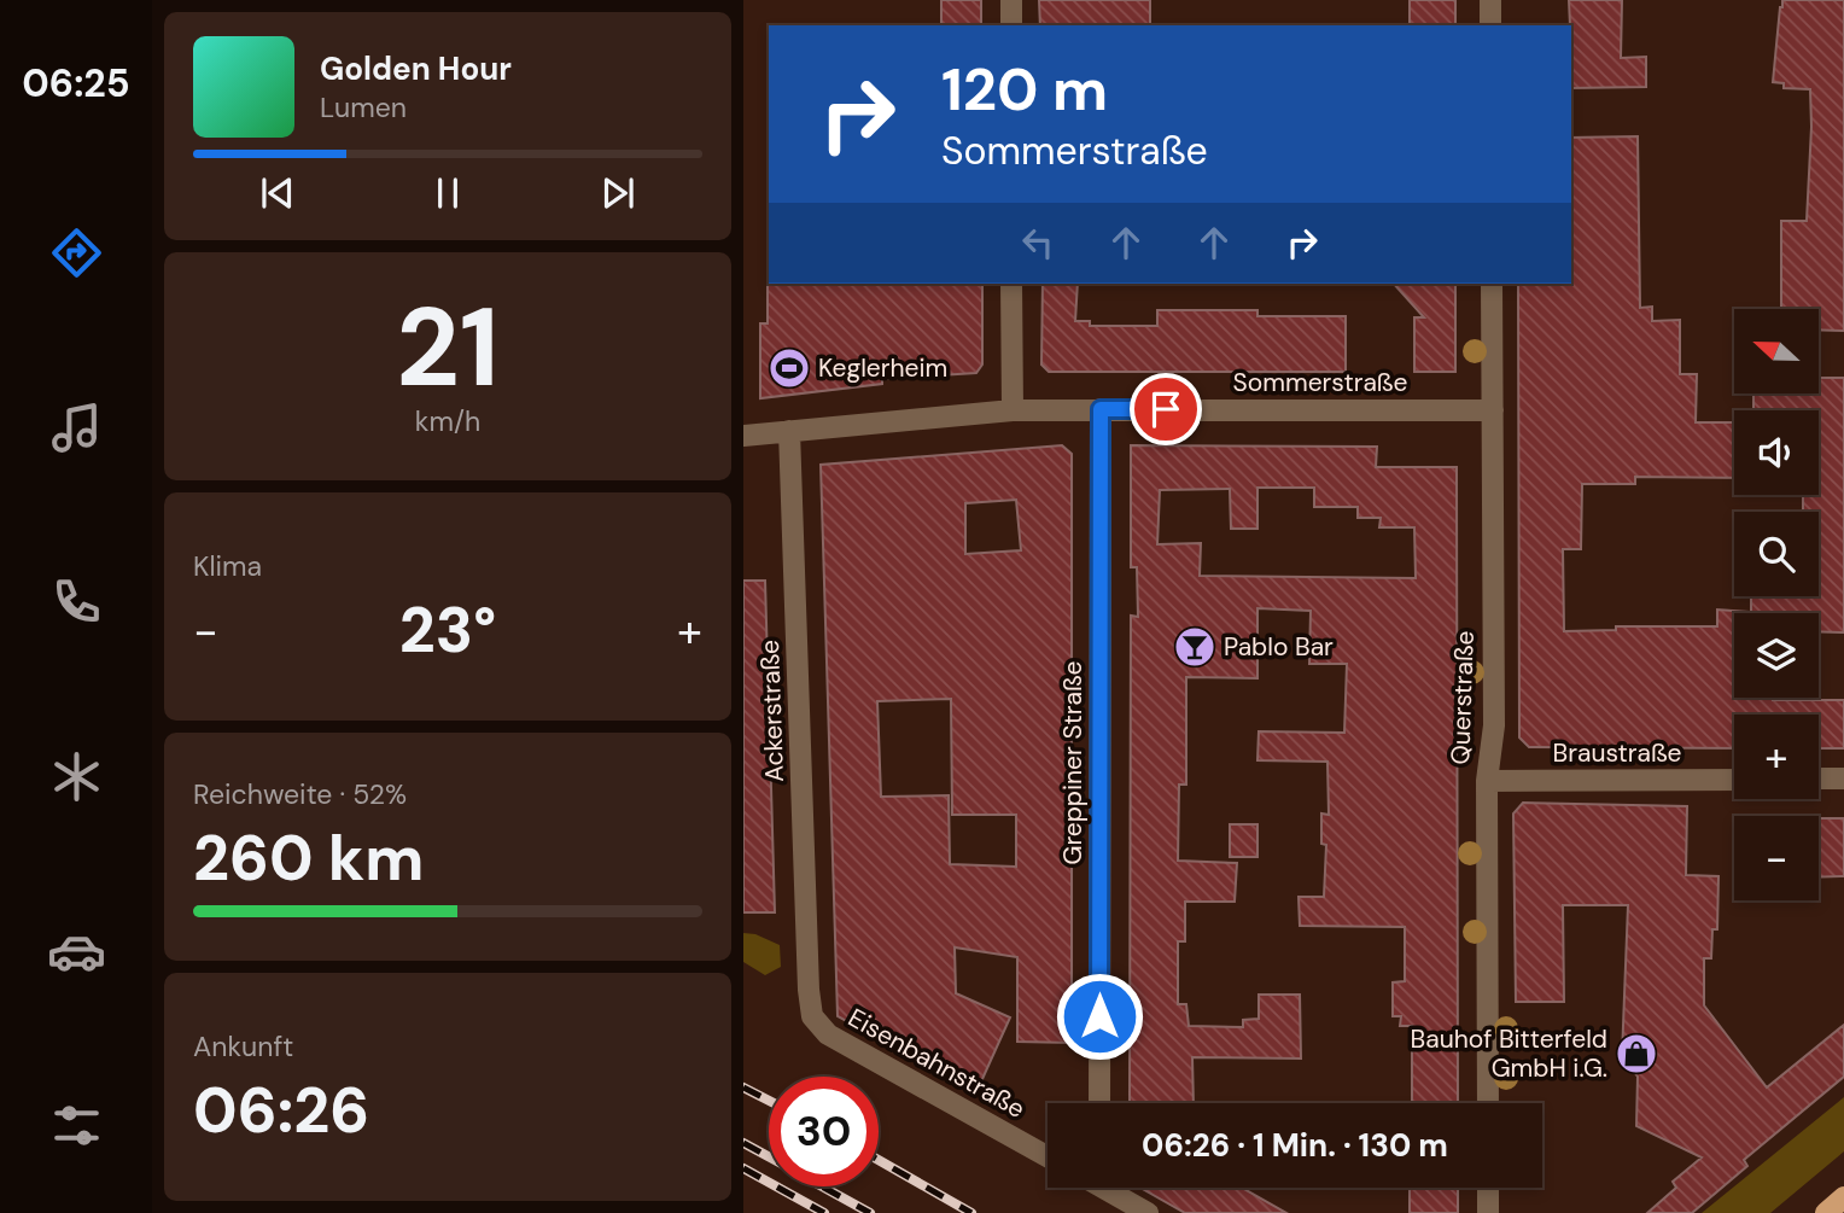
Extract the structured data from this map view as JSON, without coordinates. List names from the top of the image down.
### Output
{
  "streets": {
    "street": [
      "Sommerstraße",
      "Querstraße",
      "Ackerstraße",
      "Braustraße",
      "Greppiner Straße",
      "Eisenbahnstraße"
    ]
  },
  "crossings": [
    ["Sommerstraße", "Querstraße"],
    ["Sommerstraße", "Ackerstraße"],
    ["Sommerstraße", "Greppiner Straße"],
    ["Querstraße", "Braustraße"],
    ["Ackerstraße", "Eisenbahnstraße"]
  ],
  "places": {
    "sports": ["Keglerheim"],
    "bar": ["Pablo Bar"],
    "shop": ["Bauhof Bitterfeld GmbH i.G."]
  },
  "north": "left",
  "page": {
    "tabs": "06:25",
    "turn": ["120 m", "Sommerstraße"],
    "song": ["Golden Hour", "Lumen"],
    "tile": [
      ["21", "km/h"],
      "Klima",
      ["Reichweite · 52%", "260 km"],
      ["Ankunft", "06:26"]
    ],
    "map_buttons": ["+", "−"],
    "heat": ["−", "23°", "+"],
    "limit": "30",
    "trip": "06:26 · 1 Min. · 130 m"
  }
}
